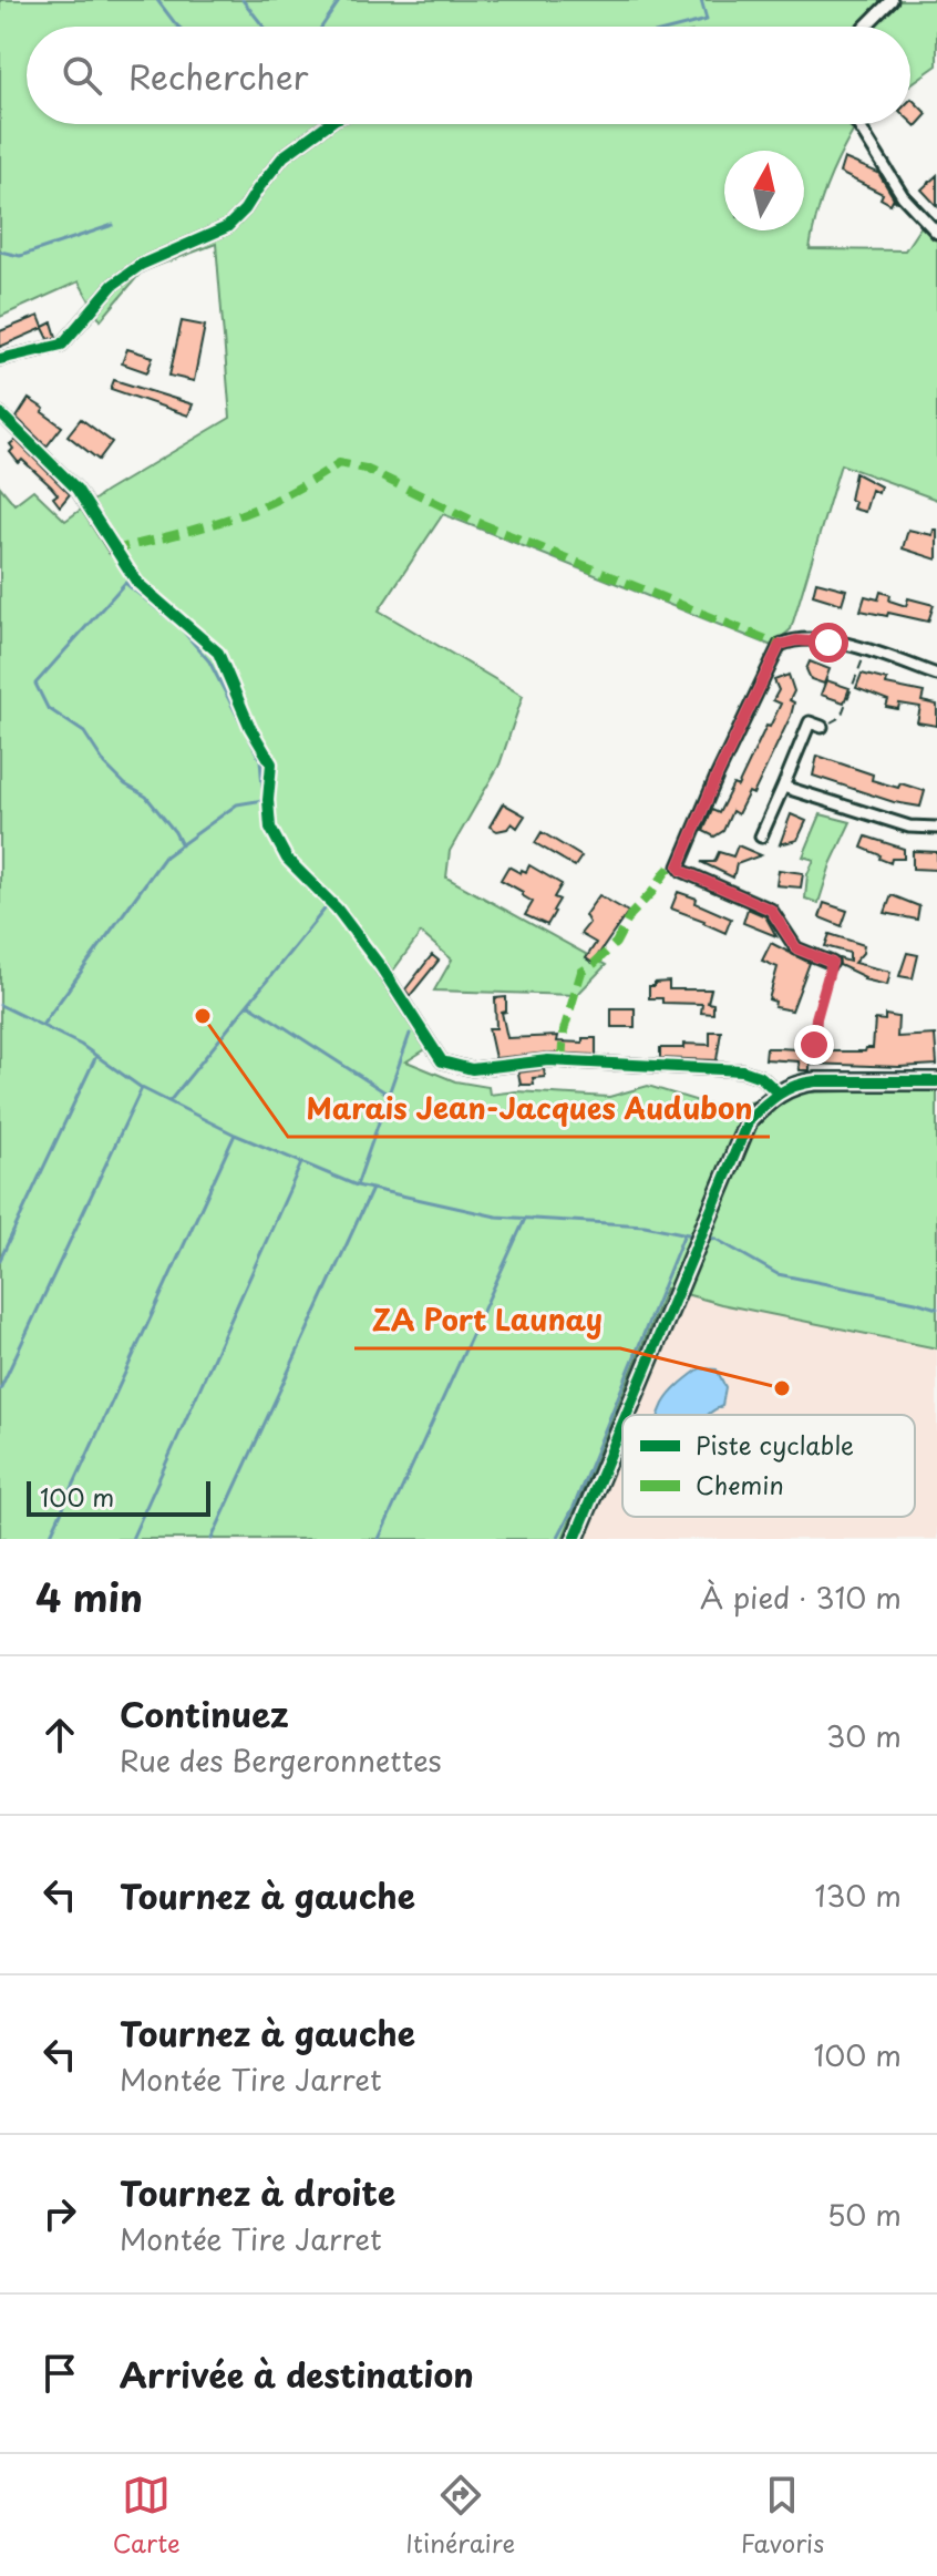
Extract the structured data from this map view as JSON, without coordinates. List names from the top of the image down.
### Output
{
  "places": ["Marais Jean-Jacques Audubon", "ZA Port Launay"],
  "legend": ["Piste cyclable", "Chemin"],
  "scale_bar": "100 m",
  "north": "top",
  "page": {
    "search": "Rechercher",
    "scale": "100 m",
    "heading": ["4 min", "À pied · 310 m"],
    "list": [
      ["Continuez", "Rue des Bergeronnettes", "30 m"],
      ["Tournez à gauche", "130 m"],
      ["Tournez à gauche", "Montée Tire Jarret", "100 m"],
      ["Tournez à droite", "Montée Tire Jarret", "50 m"],
      "Arrivée à destination"
    ],
    "nav": ["Carte", "Itinéraire", "Favoris"]
  }
}
